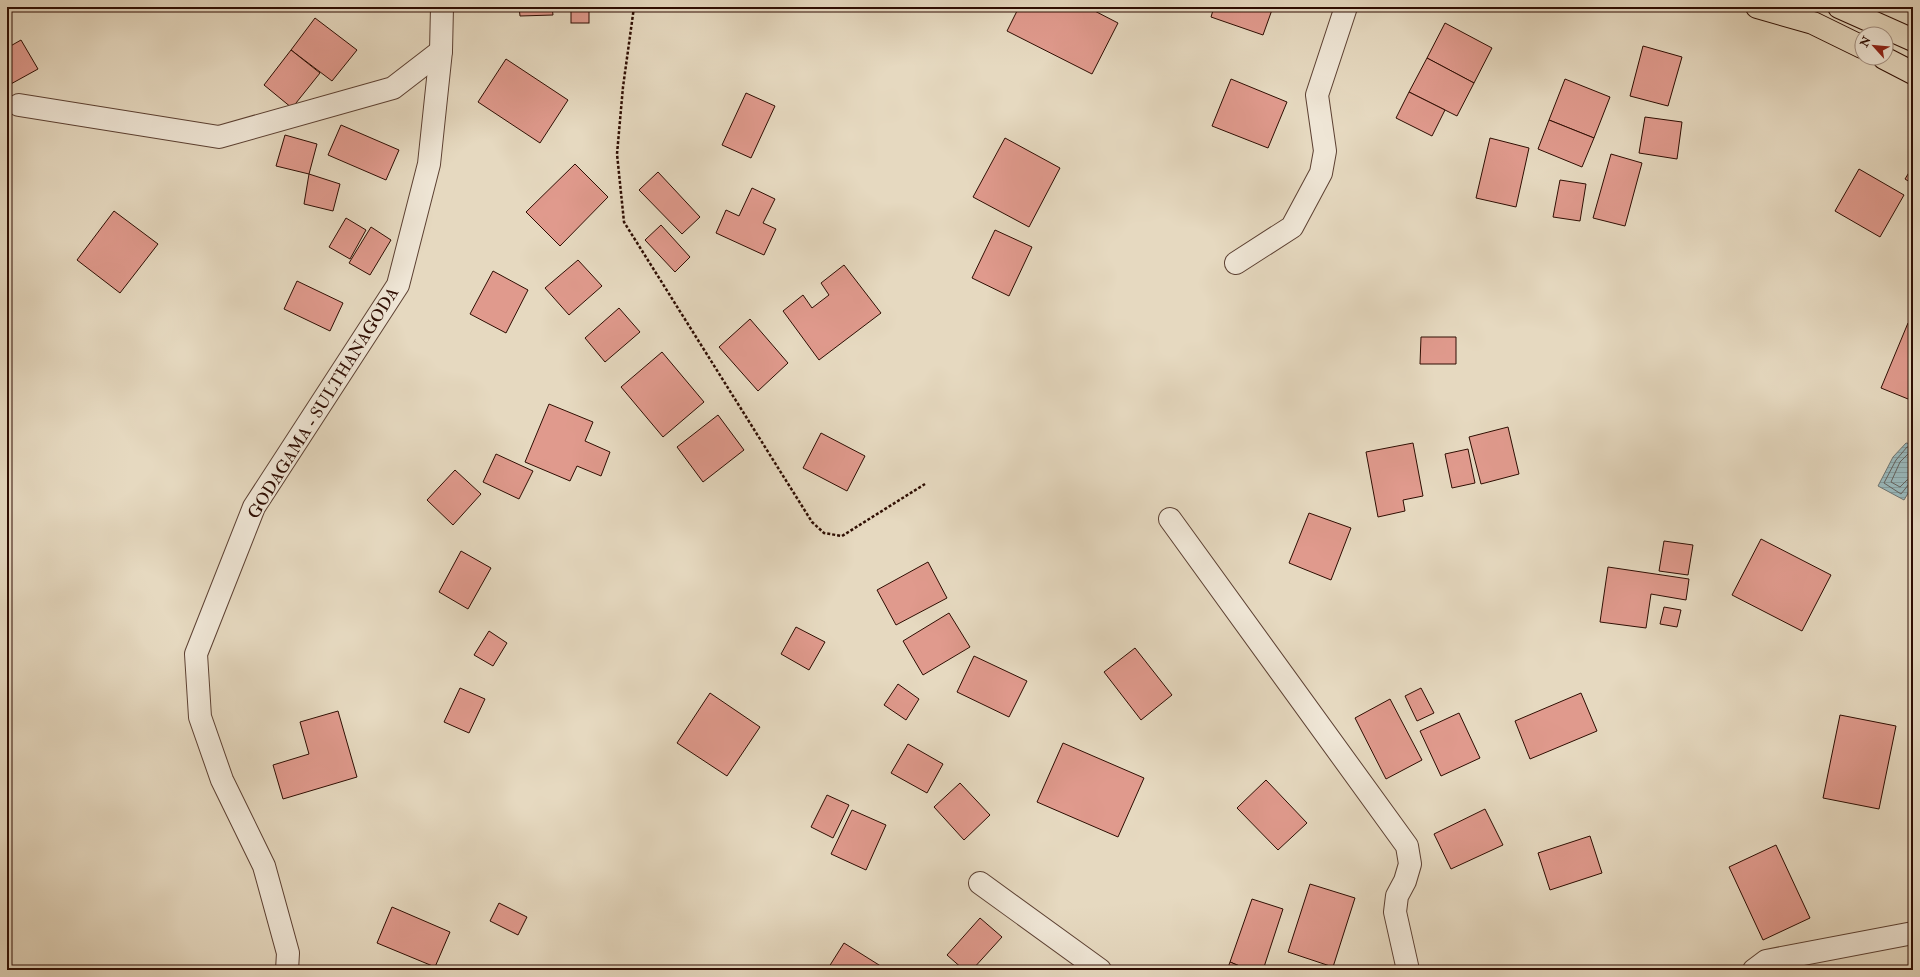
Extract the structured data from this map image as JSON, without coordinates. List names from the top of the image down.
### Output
{
  "streets": {
    "street": ["GODAGAMA - SULTHANAGODA"]
  },
  "north": "top left"
}
